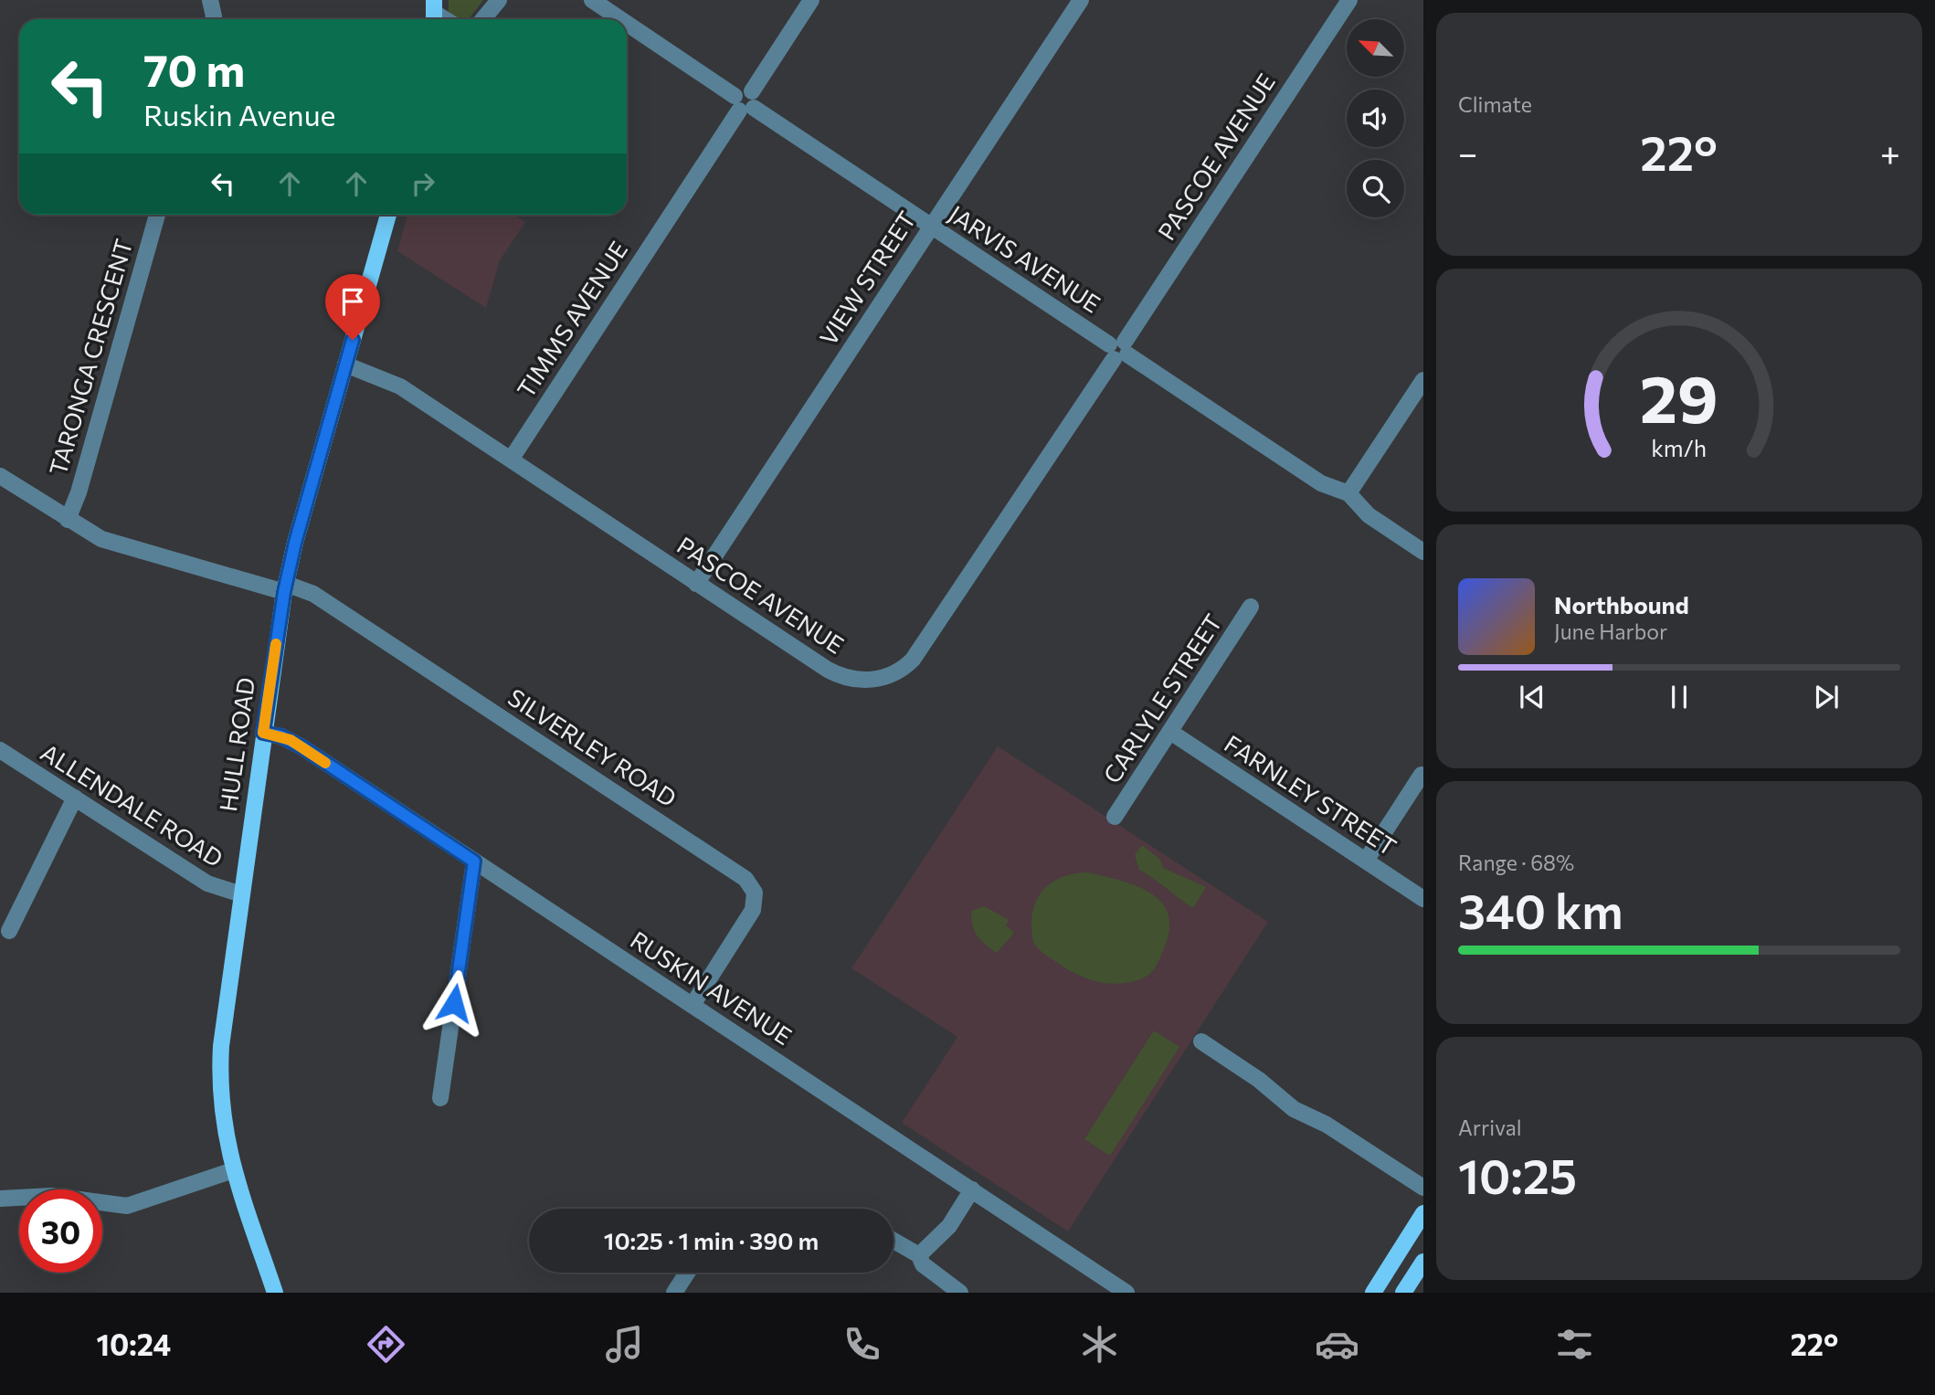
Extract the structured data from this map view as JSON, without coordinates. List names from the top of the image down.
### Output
{
  "streets": {
    "main road": ["HULL ROAD"],
    "street": [
      "PASCOE AVENUE",
      "JARVIS AVENUE",
      "VIEW STREET",
      "TIMMS AVENUE",
      "TARONGA CRESCENT",
      "CARLYLE STREET",
      "SILVERLEY ROAD",
      "FARNLEY STREET",
      "ALLENDALE ROAD",
      "RUSKIN AVENUE"
    ]
  },
  "crossings": [
    ["PASCOE AVENUE", "JARVIS AVENUE"],
    ["PASCOE AVENUE", "VIEW STREET"],
    ["PASCOE AVENUE", "TIMMS AVENUE"],
    ["PASCOE AVENUE", "HULL ROAD"],
    ["JARVIS AVENUE", "VIEW STREET"],
    ["JARVIS AVENUE", "TIMMS AVENUE"],
    ["TARONGA CRESCENT", "SILVERLEY ROAD"],
    ["CARLYLE STREET", "FARNLEY STREET"],
    ["HULL ROAD", "SILVERLEY ROAD"],
    ["HULL ROAD", "ALLENDALE ROAD"],
    ["HULL ROAD", "RUSKIN AVENUE"],
    ["SILVERLEY ROAD", "RUSKIN AVENUE"]
  ],
  "north": "top left",
  "page": {
    "tile": [
      "Climate",
      ["Range · 68%", "340 km"],
      ["Arrival", "10:25"]
    ],
    "turn": ["70 m", "Ruskin Avenue"],
    "heat": ["−", "22°", "+"],
    "song": ["Northbound", "June Harbor"],
    "limit": "30",
    "trip": "10:25 · 1 min · 390 m",
    "tabs": ["10:24", "22°"],
    "gauge": ["29", "km/h"]
  }
}
